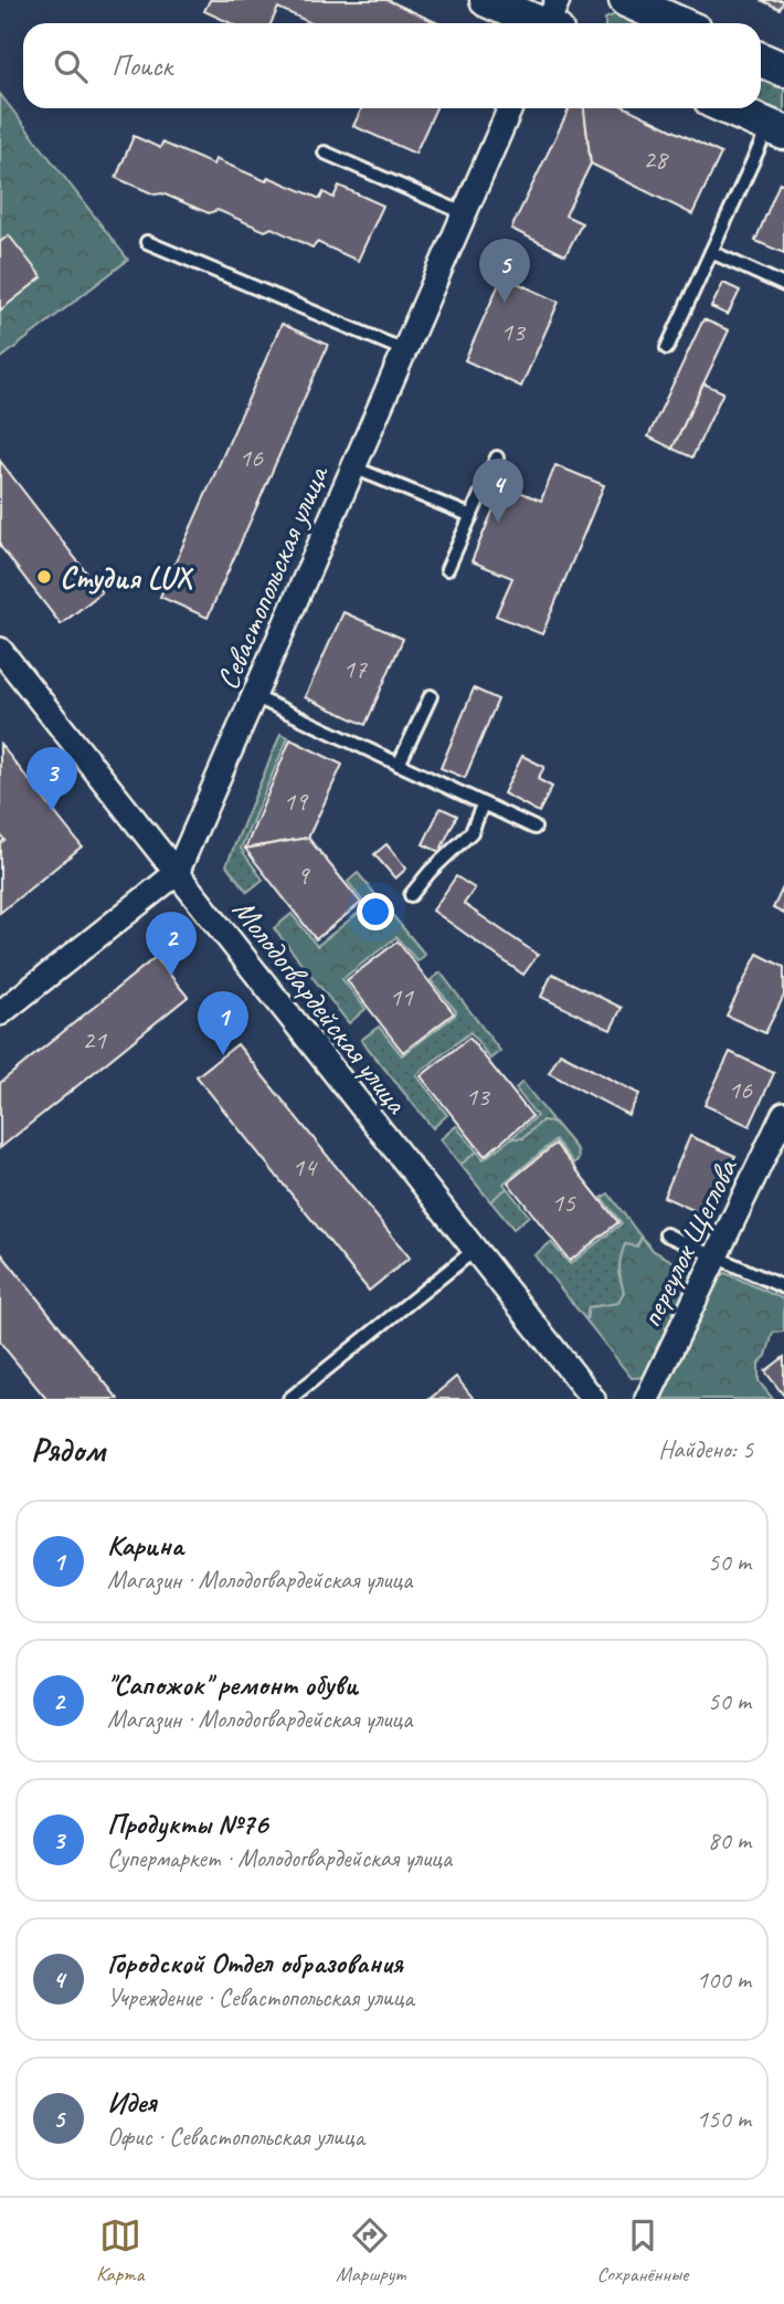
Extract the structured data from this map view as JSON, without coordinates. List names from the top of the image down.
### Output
{
  "streets": {
    "street": ["Севастопольская улица", "Молодогвардейская улица", "переулок Щеглова"]
  },
  "crossings": [
    ["Севастопольская улица", "Молодогвардейская улица"]
  ],
  "places": ["Студия LUX"],
  "house_numbers": [
    "28",
    "13",
    "16",
    "17",
    "19",
    "9",
    "11",
    "21",
    "16",
    "13",
    "14",
    "15"
  ],
  "page": {
    "search": "Поиск",
    "pins": [
      "5",
      "4",
      "3",
      "2",
      "1"
    ],
    "heading": ["Рядом", "Найдено: 5"],
    "list": [
      {
        "mark": "1",
        "name": "Карина",
        "note": "Магазин · Молодогвардейская улица",
        "value": "50 m"
      },
      {
        "mark": "2",
        "name": "\"Сапожок\" ремонт обуви",
        "note": "Магазин · Молодогвардейская улица",
        "value": "50 m"
      },
      {
        "mark": "3",
        "name": "Продукты №76",
        "note": "Супермаркет · Молодогвардейская улица",
        "value": "80 m"
      },
      {
        "mark": "4",
        "name": "Городской Отдел образования",
        "note": "Учреждение · Севастопольская улица",
        "value": "100 m"
      },
      {
        "mark": "5",
        "name": "Идея",
        "note": "Офис · Севастопольская улица",
        "value": "150 m"
      }
    ],
    "nav": ["Карта", "Маршрут", "Сохранённые"]
  }
}
